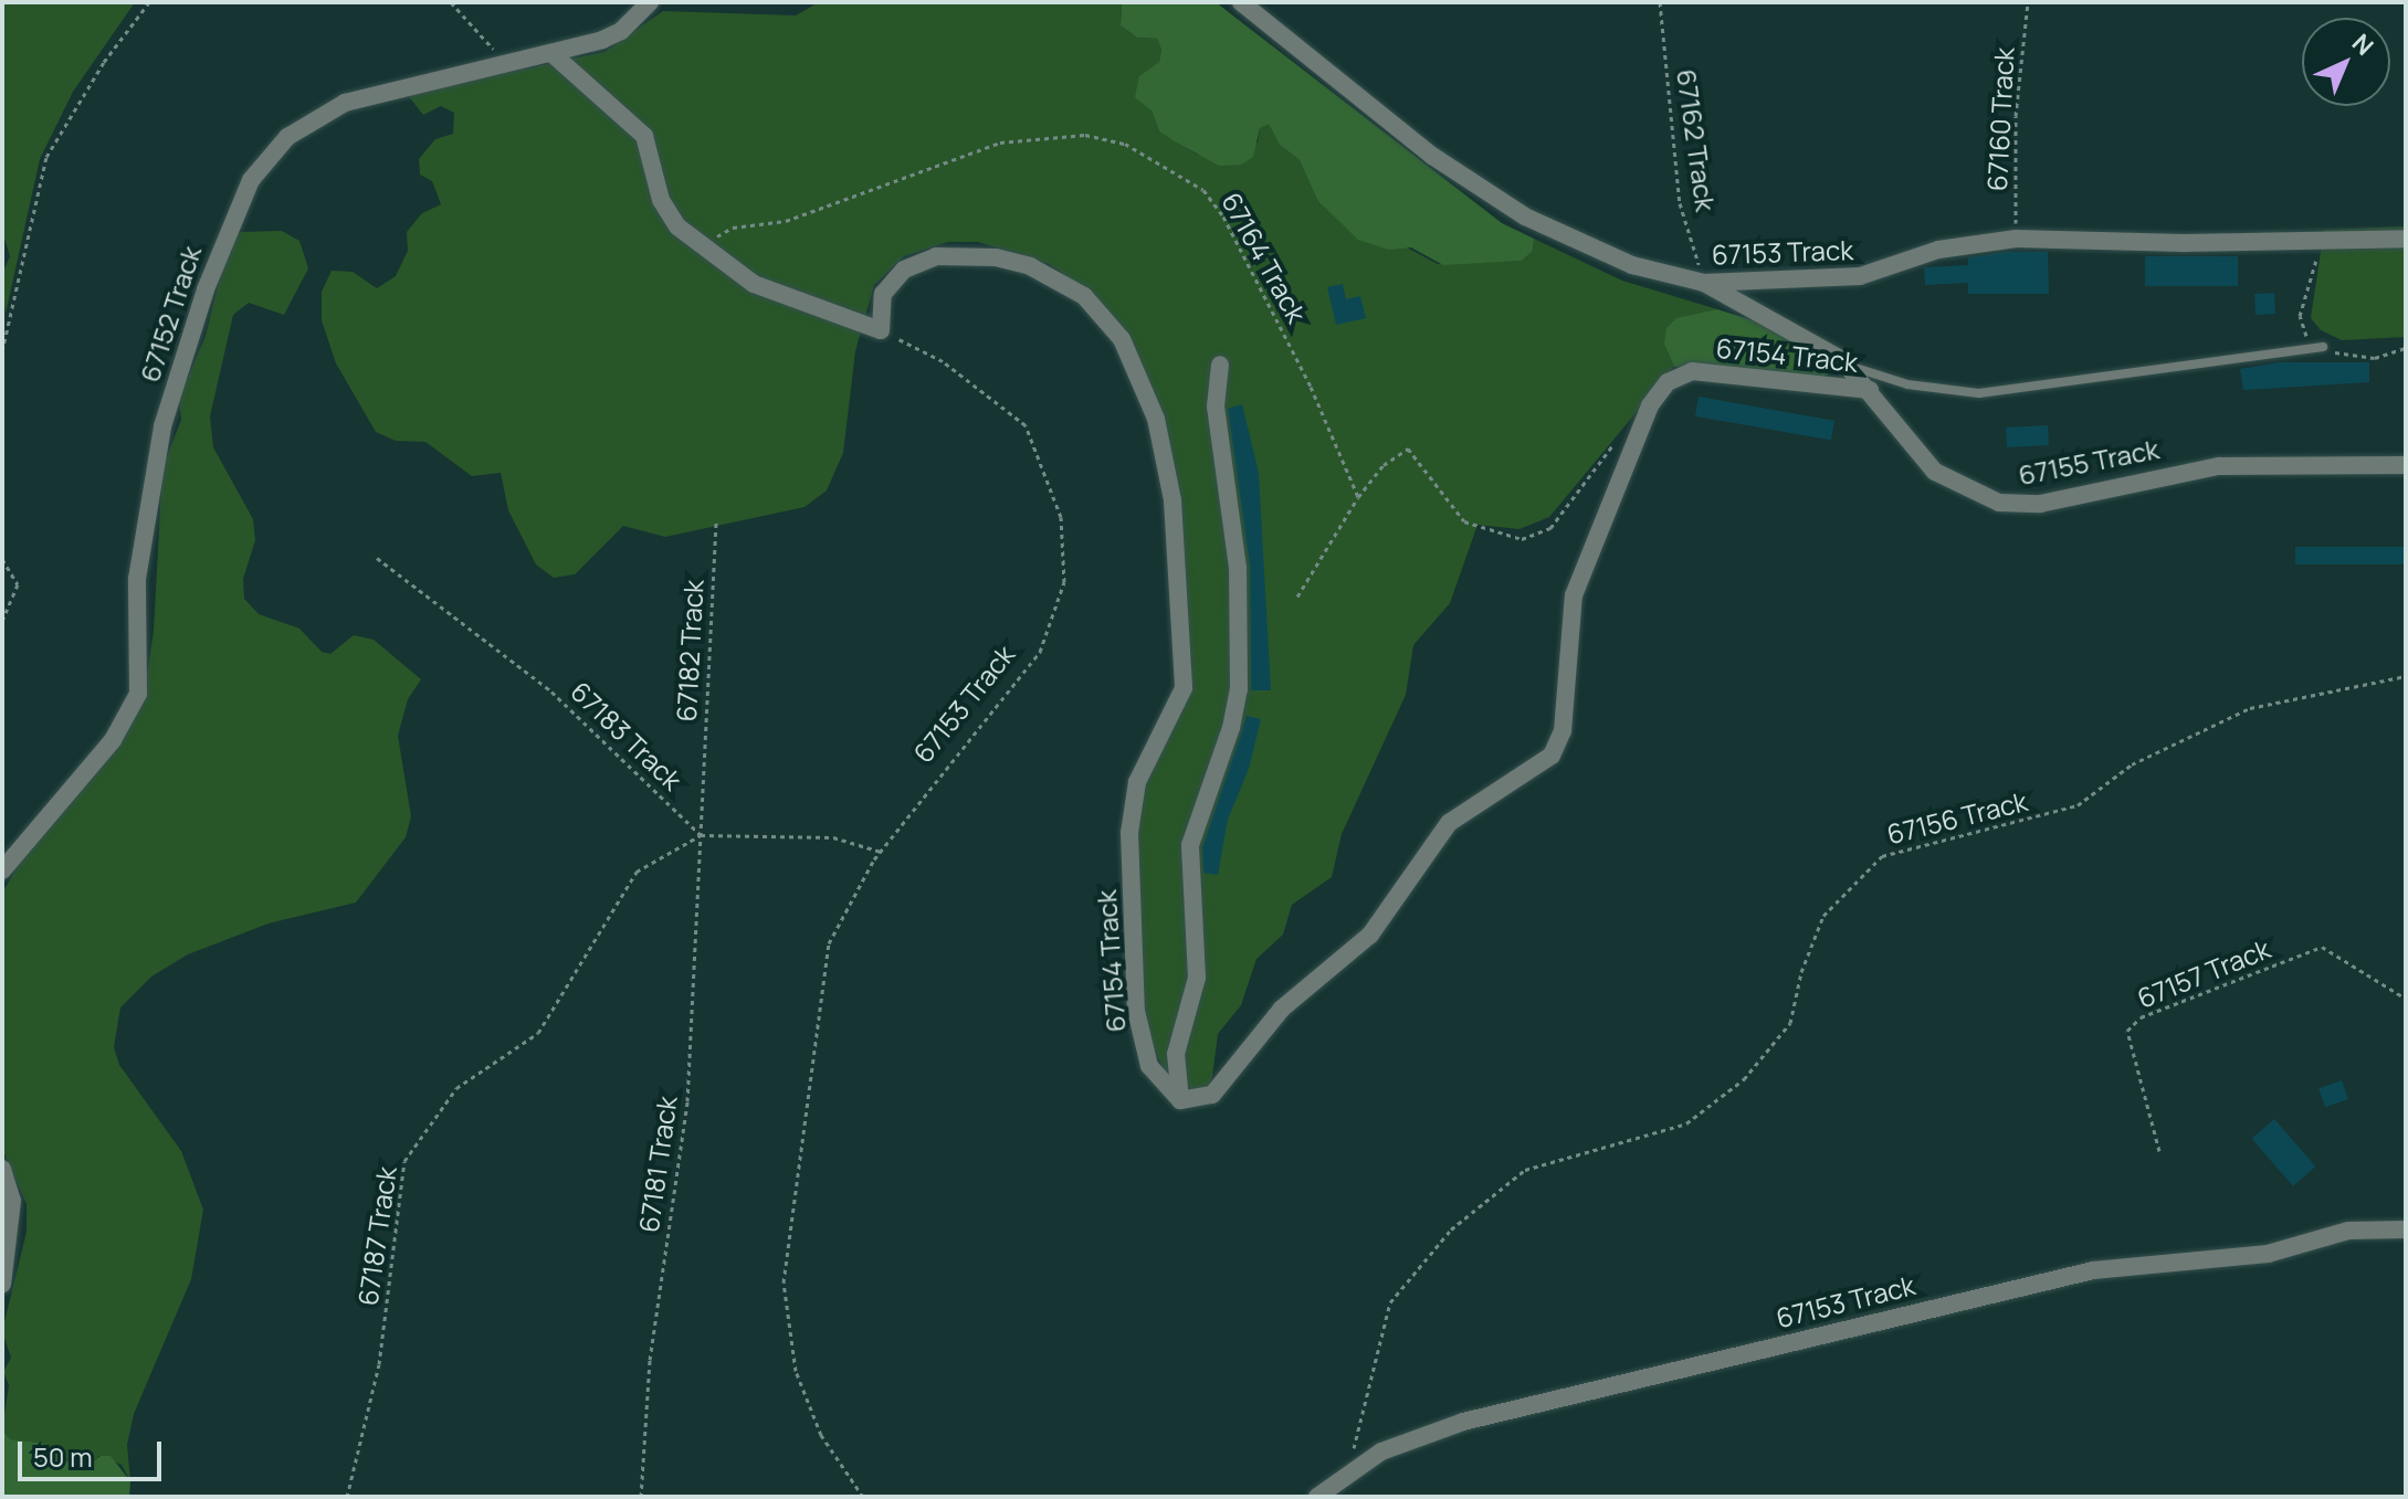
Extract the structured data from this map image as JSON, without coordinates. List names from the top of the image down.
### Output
{
  "streets": {
    "street": [
      "67153 Track",
      "67152 Track",
      "67154 Track",
      "67155 Track"
    ],
    "path": [
      "67160 Track",
      "67162 Track",
      "67164 Track",
      "67182 Track",
      "67183 Track",
      "67156 Track",
      "67157 Track",
      "67181 Track",
      "67187 Track"
    ]
  },
  "crossings": [
    ["67160 Track", "67153 Track"],
    ["67162 Track", "67153 Track"],
    ["67162 Track", "67155 Track"],
    ["67153 Track", "67154 Track"],
    ["67153 Track", "67155 Track"],
    ["67153 Track", "67156 Track"],
    ["67154 Track", "67155 Track"],
    ["67182 Track", "67183 Track"],
    ["67182 Track", "67181 Track"],
    ["67182 Track", "67187 Track"],
    ["67183 Track", "67181 Track"],
    ["67183 Track", "67187 Track"],
    ["67181 Track", "67187 Track"]
  ],
  "scale_bar": "50 m",
  "north": "top right"
}
